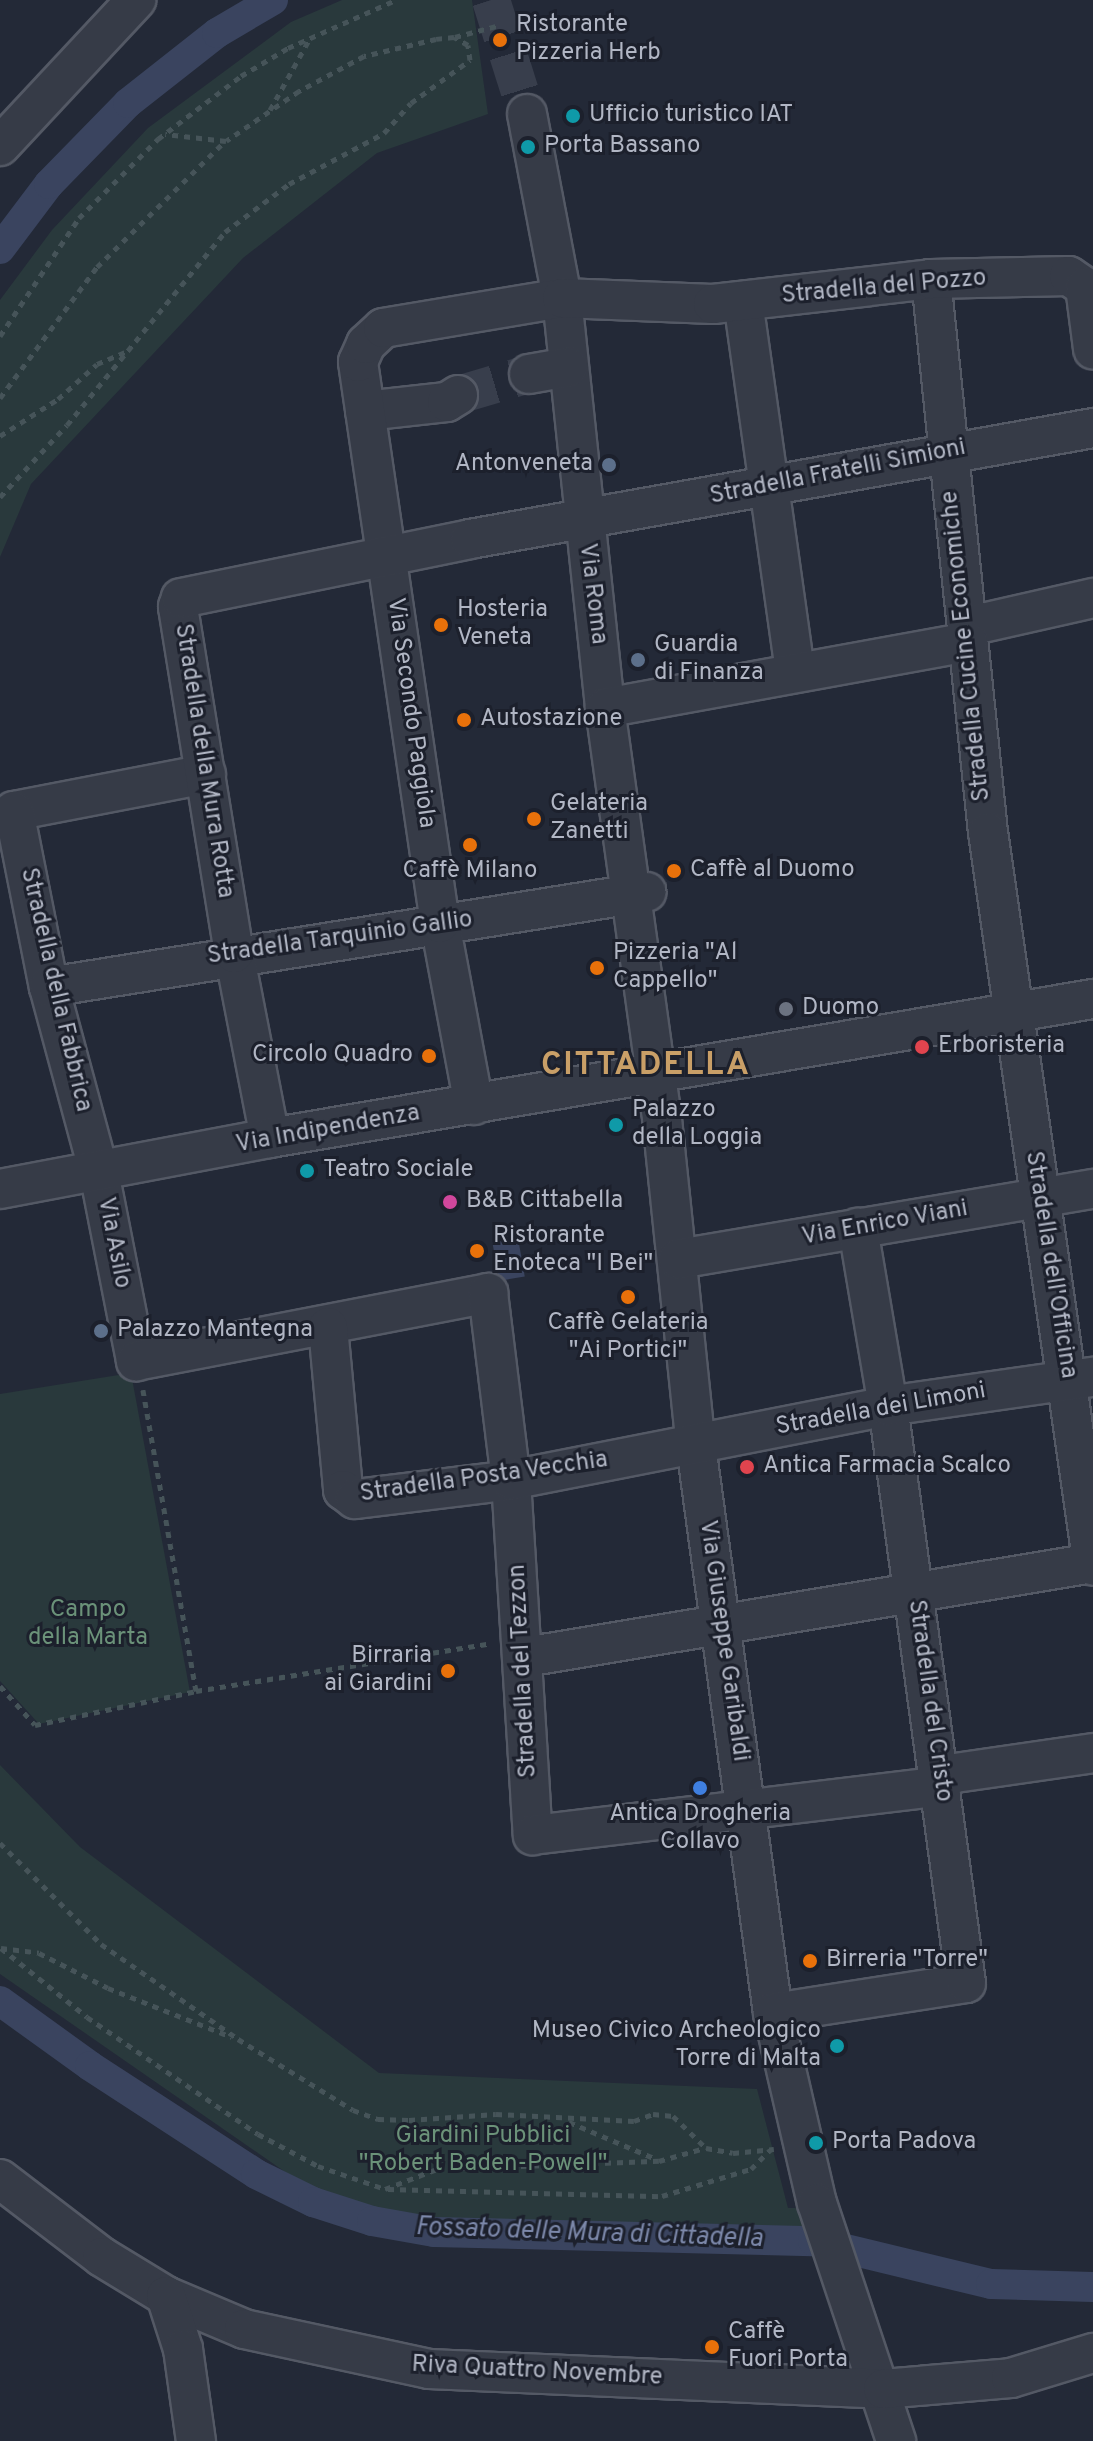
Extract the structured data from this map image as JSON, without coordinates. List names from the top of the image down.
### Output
{
  "streets": {
    "street": [
      "Stradella del Pozzo",
      "Stradella Fratelli Simioni",
      "Via Roma",
      "Stradella Cucine Economiche",
      "Via Secondo Paggiola",
      "Stradella della Mura Rotta",
      "Stradella Tarquinio Gallio",
      "Stradella della Fabbrica",
      "Via Indipendenza",
      "Via Enrico Viani",
      "Via Asilo",
      "Stradella dell'Officina",
      "Stradella dei Limoni",
      "Stradella Posta Vecchia",
      "Via Giuseppe Garibaldi",
      "Stradella del Tezzon",
      "Stradella del Cristo",
      "Riva Quattro Novembre"
    ]
  },
  "crossings": [
    ["Stradella del Pozzo", "Via Roma"],
    ["Stradella del Pozzo", "Stradella Cucine Economiche"],
    ["Stradella del Pozzo", "Via Secondo Paggiola"],
    ["Stradella Fratelli Simioni", "Via Roma"],
    ["Stradella Fratelli Simioni", "Stradella Cucine Economiche"],
    ["Stradella Fratelli Simioni", "Stradella della Mura Rotta"],
    ["Via Roma", "Stradella della Mura Rotta"],
    ["Via Roma", "Stradella Tarquinio Gallio"],
    ["Via Roma", "Via Indipendenza"],
    ["Via Roma", "Via Giuseppe Garibaldi"],
    ["Stradella Cucine Economiche", "Via Indipendenza"],
    ["Stradella Cucine Economiche", "Stradella dell'Officina"],
    ["Via Secondo Paggiola", "Stradella della Mura Rotta"],
    ["Via Secondo Paggiola", "Stradella Tarquinio Gallio"],
    ["Via Secondo Paggiola", "Via Indipendenza"],
    ["Stradella della Mura Rotta", "Stradella Tarquinio Gallio"],
    ["Stradella della Mura Rotta", "Stradella della Fabbrica"],
    ["Stradella della Mura Rotta", "Via Indipendenza"],
    ["Stradella Tarquinio Gallio", "Stradella della Fabbrica"],
    ["Stradella della Fabbrica", "Via Indipendenza"],
    ["Stradella della Fabbrica", "Via Asilo"],
    ["Via Indipendenza", "Via Asilo"],
    ["Via Indipendenza", "Stradella dell'Officina"],
    ["Via Indipendenza", "Via Giuseppe Garibaldi"],
    ["Via Enrico Viani", "Stradella dell'Officina"],
    ["Via Enrico Viani", "Via Giuseppe Garibaldi"],
    ["Via Enrico Viani", "Stradella del Cristo"],
    ["Stradella dell'Officina", "Stradella dei Limoni"],
    ["Stradella dei Limoni", "Stradella Posta Vecchia"],
    ["Stradella dei Limoni", "Via Giuseppe Garibaldi"],
    ["Stradella dei Limoni", "Stradella del Cristo"],
    ["Stradella Posta Vecchia", "Via Giuseppe Garibaldi"],
    ["Stradella Posta Vecchia", "Stradella del Tezzon"],
    ["Via Giuseppe Garibaldi", "Stradella del Tezzon"],
    ["Via Giuseppe Garibaldi", "Stradella del Cristo"],
    ["Via Giuseppe Garibaldi", "Riva Quattro Novembre"]
  ],
  "districts": ["CITTADELLA"],
  "water": ["Fossato delle Mura di Cittadella"],
  "parks": ["Campo della Marta", "Giardini Pubblici \"Robert Baden-Powell\""],
  "places": [
    "Ristorante Pizzeria Herb",
    "Ufficio turistico IAT",
    "Porta Bassano",
    "Antonveneta",
    "Hosteria Veneta",
    "Guardia di Finanza",
    "Autostazione",
    "Gelateria Zanetti",
    "Caffè Milano",
    "Caffè al Duomo",
    "Pizzeria \"Al Cappello\"",
    "Duomo",
    "Erboristeria",
    "Circolo Quadro",
    "Palazzo della Loggia",
    "Teatro Sociale",
    "B&B Cittabella",
    "Ristorante Enoteca \"I Bei\"",
    "Caffè Gelateria \"Ai Portici\"",
    "Palazzo Mantegna",
    "Antica Farmacia Scalco",
    "Birraria ai Giardini",
    "Antica Drogheria Collavo",
    "Birreria \"Torre\"",
    "Museo Civico Archeologico Torre di Malta",
    "Porta Padova",
    "Caffè Fuori Porta"
  ]
}
